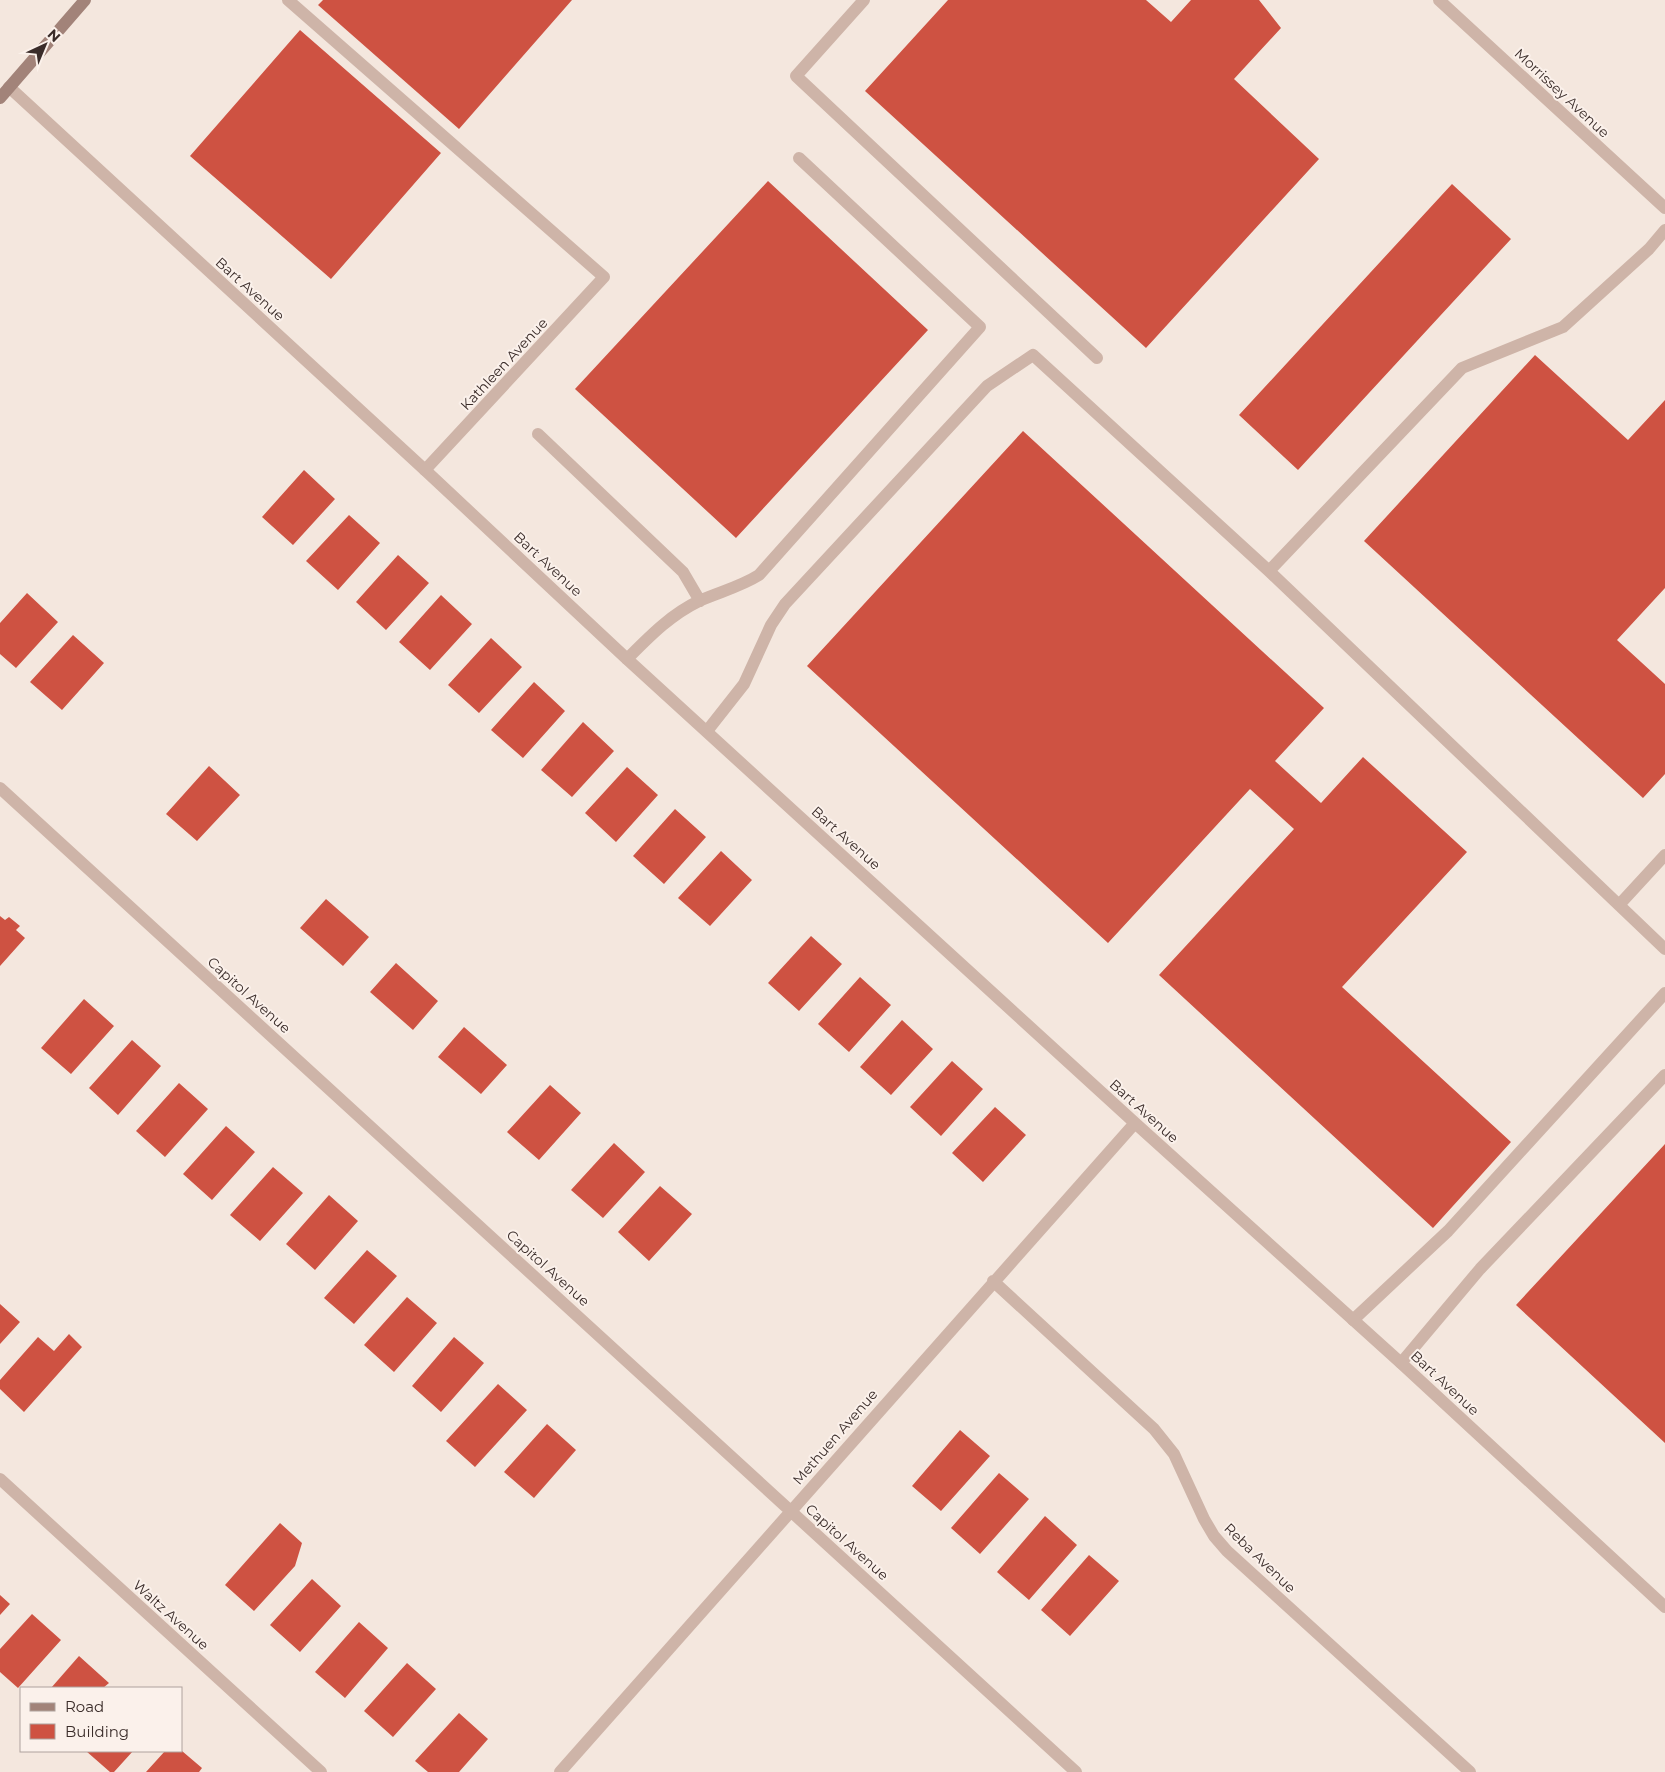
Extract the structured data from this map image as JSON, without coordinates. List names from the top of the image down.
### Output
{
  "streets": {
    "street": [
      "Morrissey Avenue",
      "Bart Avenue",
      "Kathleen Avenue",
      "Capitol Avenue",
      "Methuen Avenue",
      "Reba Avenue",
      "Waltz Avenue"
    ]
  },
  "crossings": [
    ["Bart Avenue", "Kathleen Avenue"],
    ["Bart Avenue", "Methuen Avenue"],
    ["Capitol Avenue", "Methuen Avenue"],
    ["Methuen Avenue", "Reba Avenue"]
  ],
  "legend": ["Road", "Building"],
  "north": "top right"
}
